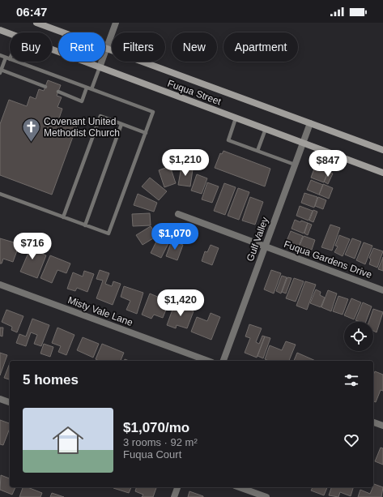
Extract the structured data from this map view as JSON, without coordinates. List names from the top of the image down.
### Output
{
  "streets": {
    "main road": ["Fuqua Street"],
    "street": ["Gulf Valley", "Fuqua Gardens Drive", "Misty Vale Lane"]
  },
  "crossings": [
    ["Fuqua Street", "Gulf Valley"],
    ["Gulf Valley", "Fuqua Gardens Drive"]
  ],
  "places": {
    "church": ["Covenant United Methodist Church"]
  },
  "page": {
    "status": "06:47",
    "chip": [
      "Buy",
      "Rent",
      "Filters",
      "New",
      "Apartment"
    ],
    "price": [
      "$1,210",
      "$847",
      "$1,070",
      "$716",
      "$1,420"
    ],
    "heading": "5 homes",
    "list": [
      {
        "name": "$1,070/mo",
        "note": "3 rooms · 92 m² · Fuqua Court"
      }
    ]
  }
}
